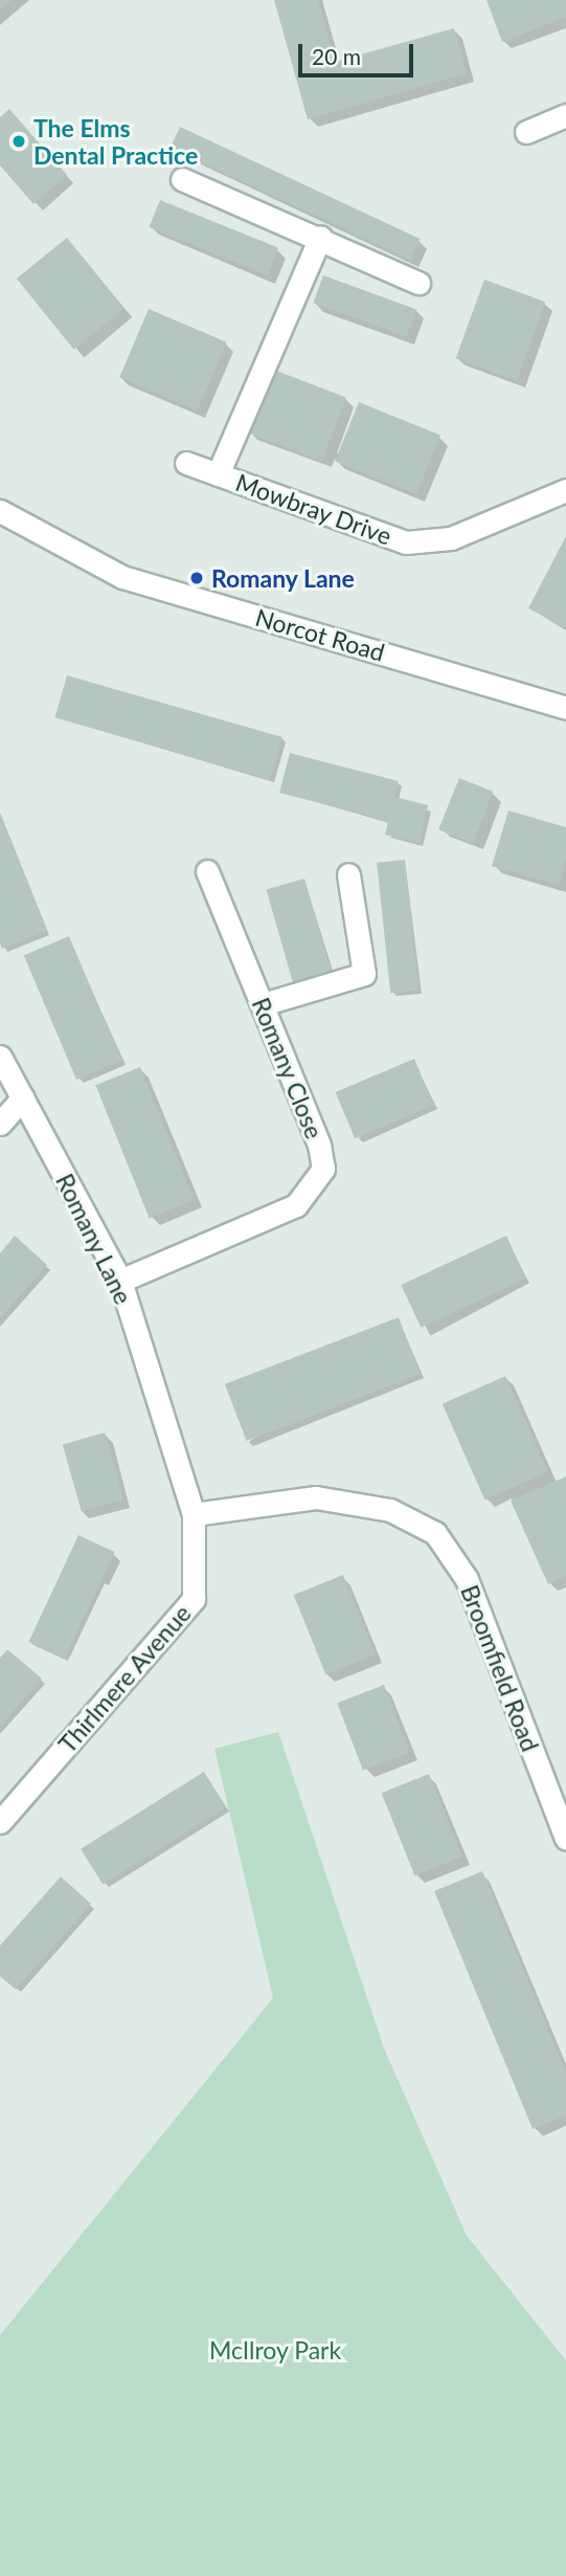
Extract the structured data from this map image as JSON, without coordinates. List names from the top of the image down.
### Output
{
  "streets": {
    "street": [
      "Mowbray Drive",
      "Norcot Road",
      "Romany Close",
      "Romany Lane",
      "Broomfield Road",
      "Thirlmere Avenue"
    ]
  },
  "crossings": [
    ["Romany Close", "Romany Lane"],
    ["Romany Lane", "Broomfield Road"],
    ["Romany Lane", "Thirlmere Avenue"],
    ["Broomfield Road", "Thirlmere Avenue"]
  ],
  "parks": ["McIlroy Park"],
  "places": ["The Elms Dental Practice", "Romany Lane"],
  "scale_bar": "20 m"
}
